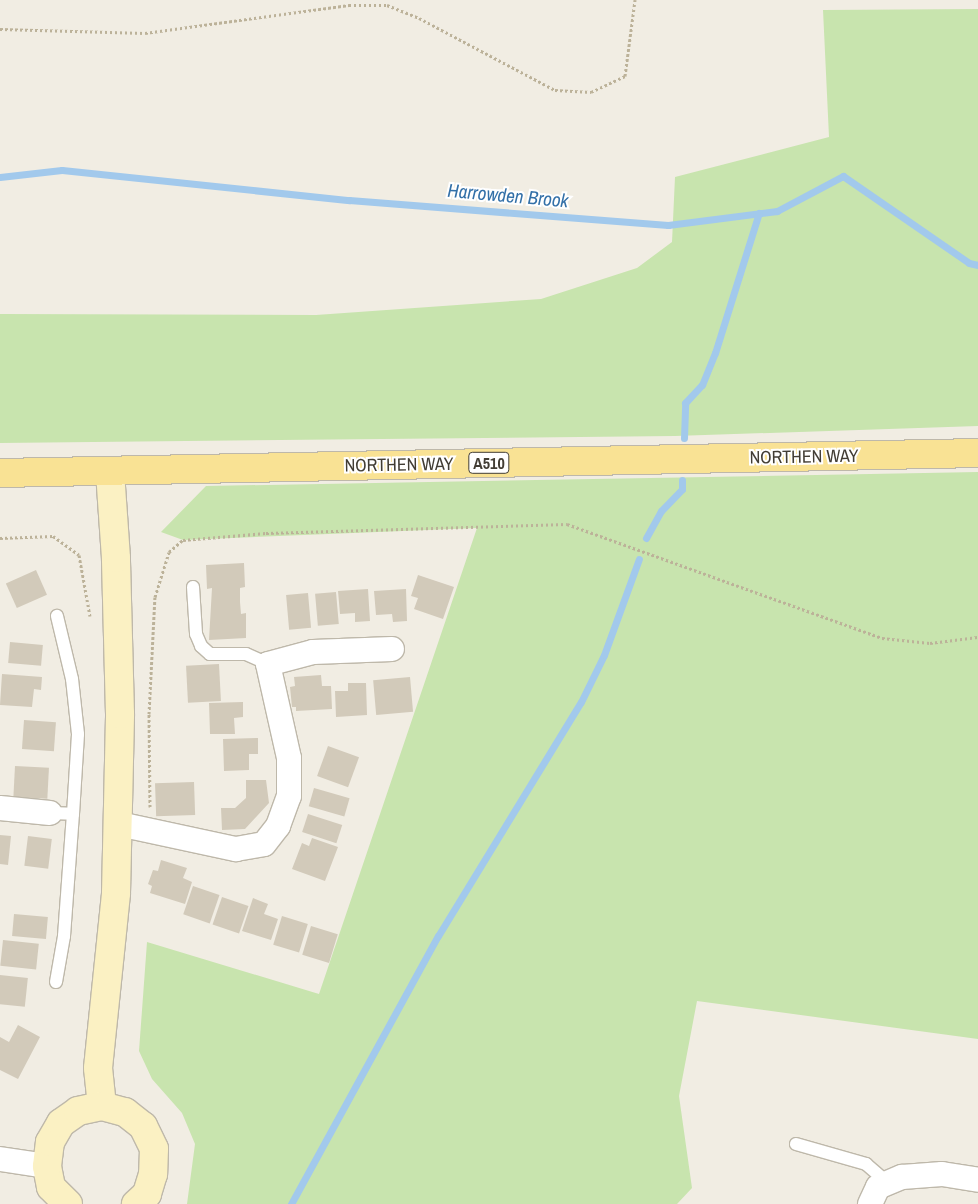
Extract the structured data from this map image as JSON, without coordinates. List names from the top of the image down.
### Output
{
  "streets": {
    "main road": ["NORTHEN WAY", "A510"]
  },
  "water": ["Harrowden Brook"]
}
